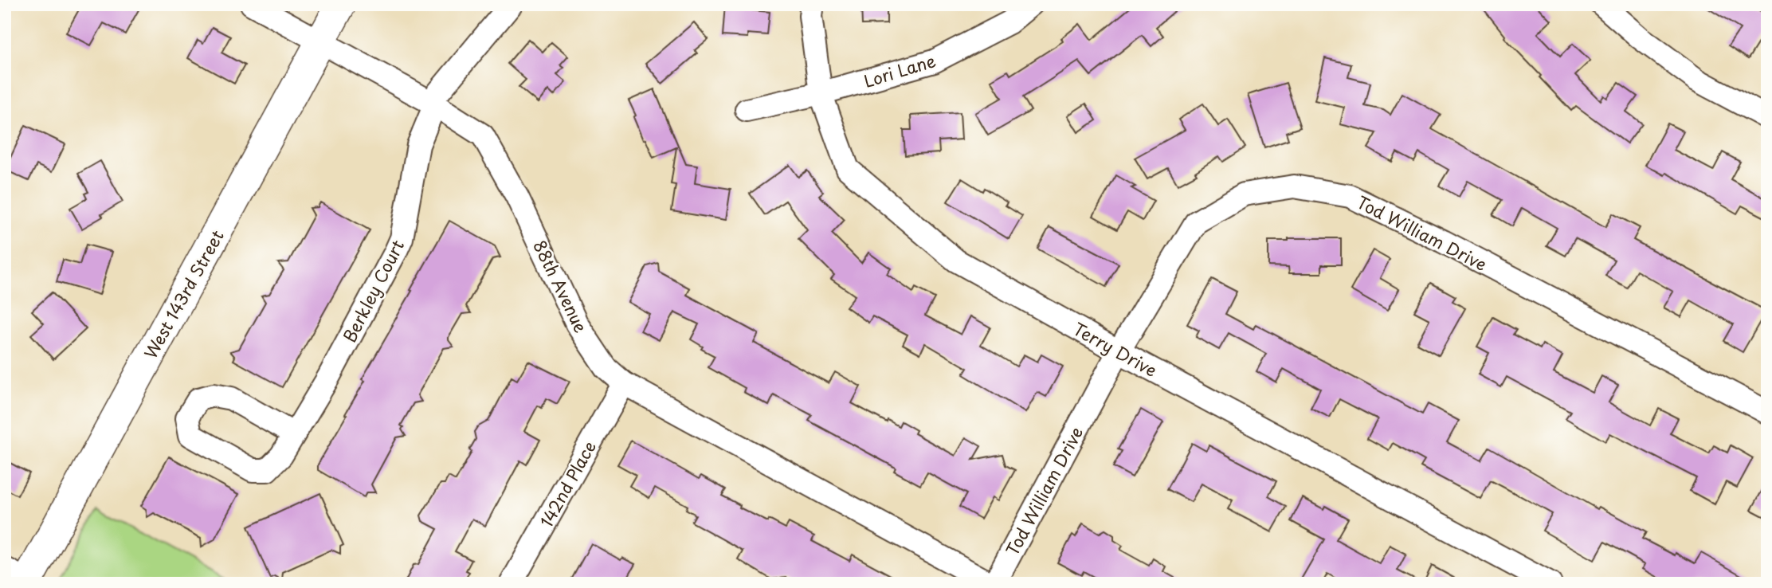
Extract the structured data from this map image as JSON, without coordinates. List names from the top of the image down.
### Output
{
  "streets": {
    "main road": ["West 143rd Street"],
    "street": [
      "Lori Lane",
      "Tod William Drive",
      "88th Avenue",
      "Berkley Court",
      "Terry Drive",
      "142nd Place"
    ]
  },
  "crossings": [
    ["Lori Lane", "Terry Drive"],
    ["Tod William Drive", "88th Avenue"],
    ["Tod William Drive", "Terry Drive"],
    ["88th Avenue", "Berkley Court"],
    ["88th Avenue", "West 143rd Street"],
    ["88th Avenue", "142nd Place"]
  ]
}
